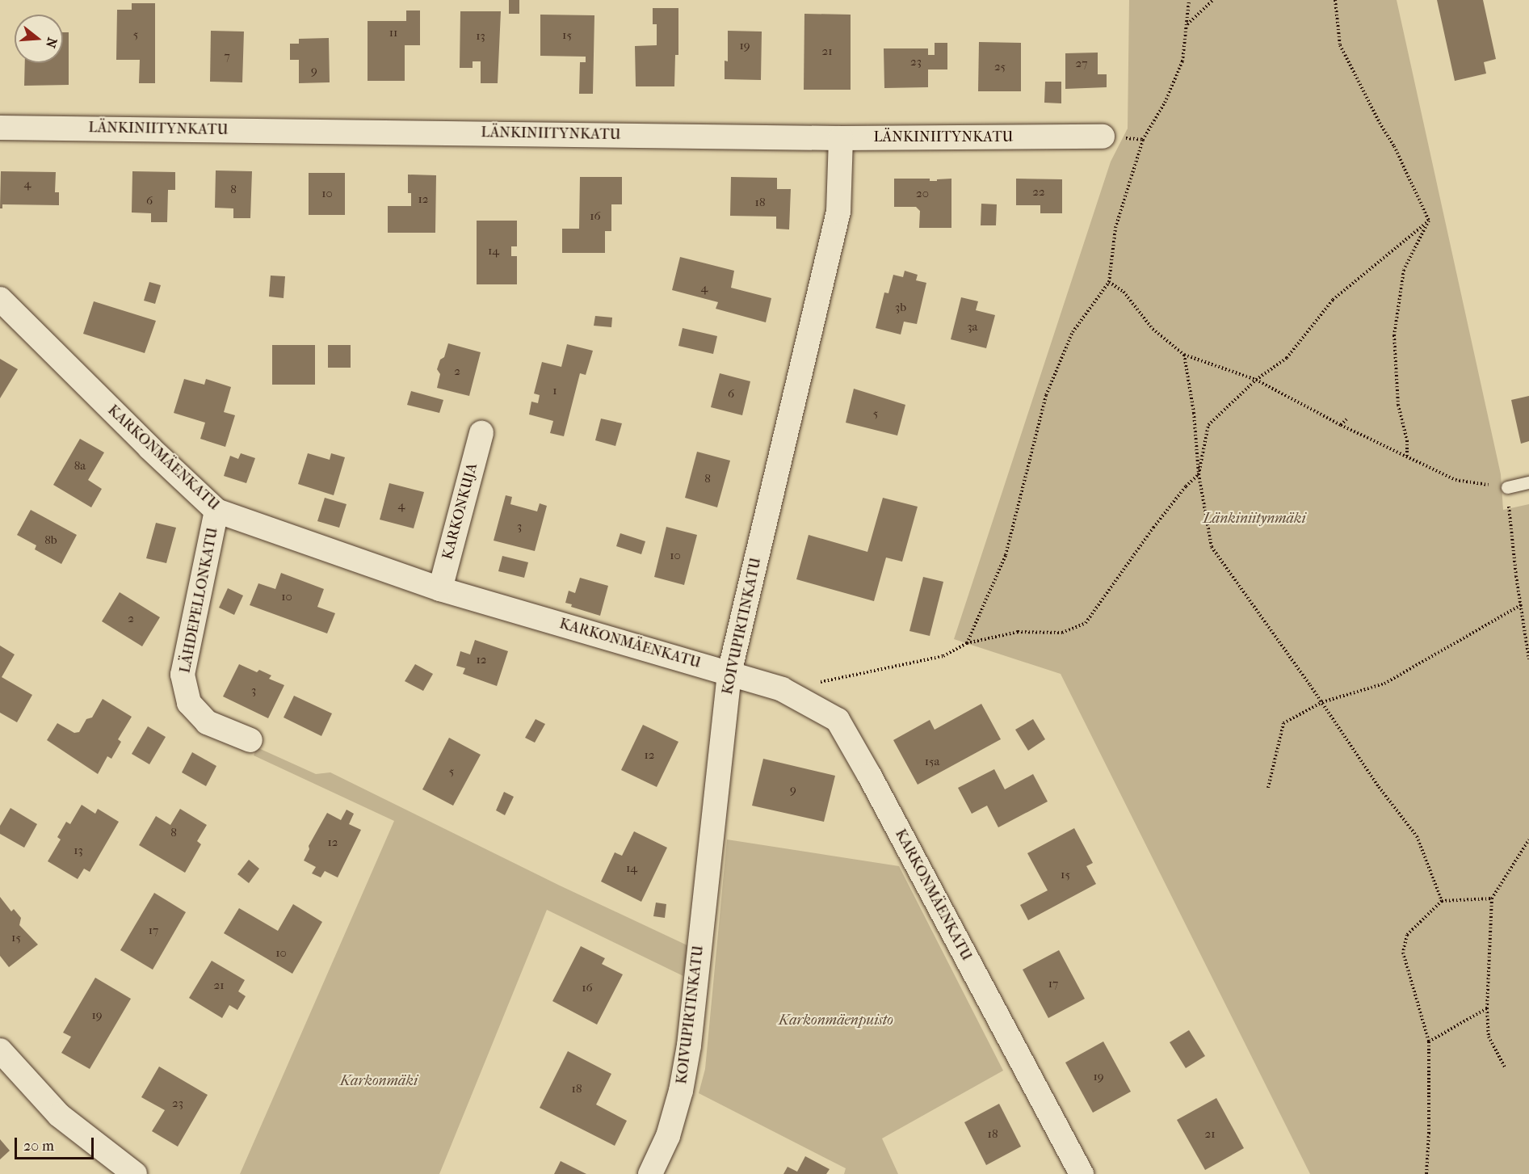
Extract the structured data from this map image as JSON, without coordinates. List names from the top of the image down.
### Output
{
  "streets": {
    "street": [
      "LÄNKINIITYNKATU",
      "KARKONMÄENKATU",
      "KARKONKUJA",
      "LÄHDEPELLONKATU",
      "KOIVUPIRTINKATU"
    ]
  },
  "crossings": [
    ["LÄNKINIITYNKATU", "KOIVUPIRTINKATU"],
    ["KARKONMÄENKATU", "KARKONKUJA"],
    ["KARKONMÄENKATU", "LÄHDEPELLONKATU"],
    ["KARKONMÄENKATU", "KOIVUPIRTINKATU"]
  ],
  "parks": ["Länkiniitynmäki", "Karkonmäenpuisto", "Karkonmäki"],
  "house_numbers": [
    "11",
    "5",
    "15",
    "13",
    "19",
    "21",
    "7",
    "23",
    "27",
    "25",
    "9",
    "4",
    "8",
    "22",
    "10",
    "20",
    "12",
    "6",
    "18",
    "16",
    "14",
    "4",
    "3b",
    "3a",
    "2",
    "1",
    "6",
    "5",
    "8a",
    "8",
    "4",
    "3",
    "8b",
    "10",
    "10",
    "2",
    "12",
    "3",
    "12",
    "15a",
    "5",
    "9",
    "8",
    "12",
    "13",
    "14",
    "15",
    "17",
    "15",
    "10",
    "17",
    "21",
    "16",
    "19",
    "19",
    "18",
    "23",
    "18",
    "21"
  ],
  "scale_bar": "20 m",
  "north": "right"
}
